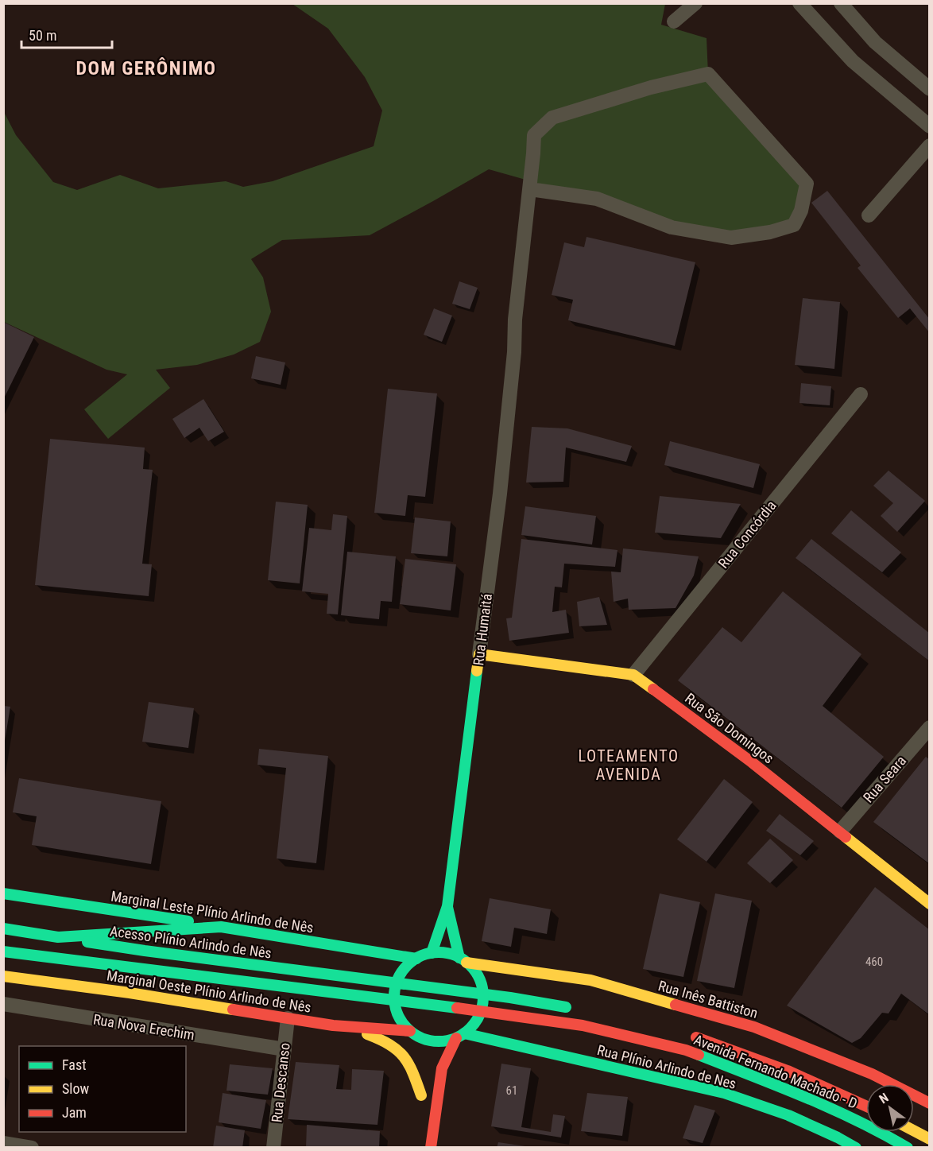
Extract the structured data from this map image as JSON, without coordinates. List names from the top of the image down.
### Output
{
  "streets": {
    "main road": [
      "Rua Humaitá",
      "Rua São Domingos",
      "Marginal Leste Plínio Arlindo de Nês",
      "Acesso Plínio Arlindo de Nês",
      "Marginal Oeste Plínio Arlindo de Nês",
      "Rua Inês Battiston",
      "Rua Plínio Arlindo de Nes",
      "Avenida Fernando Machado - D"
    ],
    "street": [
      "Rua Concórdia",
      "Rua Seara",
      "Rua Nova Erechim",
      "Rua Descanso"
    ]
  },
  "crossings": [
    ["Rua Concórdia", "Rua São Domingos"],
    ["Rua Humaitá", "Rua São Domingos"],
    ["Rua Humaitá", "Marginal Leste Plínio Arlindo de Nês"],
    ["Rua Humaitá", "Marginal Oeste Plínio Arlindo de Nês"],
    ["Rua Humaitá", "Rua Inês Battiston"],
    ["Rua Humaitá", "Rua Plínio Arlindo de Nes"],
    ["Rua São Domingos", "Rua Seara"],
    ["Marginal Leste Plínio Arlindo de Nês", "Marginal Oeste Plínio Arlindo de Nês"],
    ["Marginal Leste Plínio Arlindo de Nês", "Rua Inês Battiston"],
    ["Marginal Leste Plínio Arlindo de Nês", "Rua Plínio Arlindo de Nes"],
    ["Marginal Oeste Plínio Arlindo de Nês", "Rua Inês Battiston"],
    ["Marginal Oeste Plínio Arlindo de Nês", "Rua Plínio Arlindo de Nes"],
    ["Marginal Oeste Plínio Arlindo de Nês", "Rua Descanso"],
    ["Rua Inês Battiston", "Rua Plínio Arlindo de Nes"],
    ["Rua Nova Erechim", "Rua Descanso"]
  ],
  "districts": ["DOM GERÔNIMO", "LOTEAMENTO AVENIDA"],
  "house_numbers": ["460", "61"],
  "legend": ["Fast", "Slow", "Jam"],
  "scale_bar": "50 m",
  "north": "top left"
}
